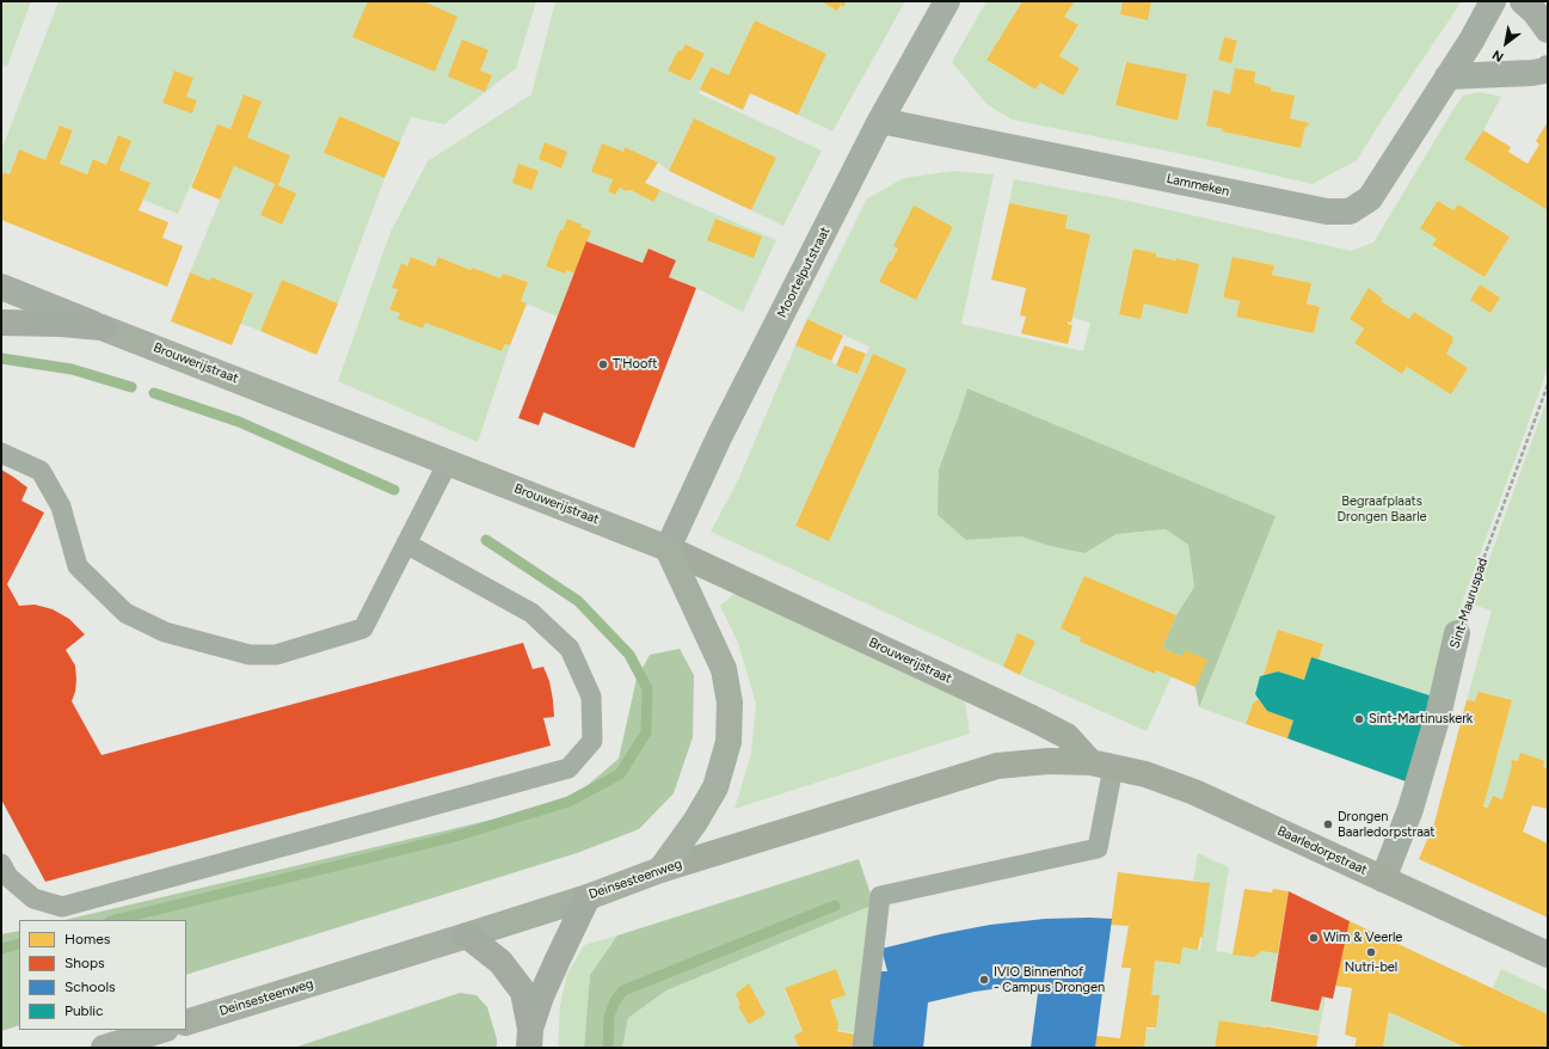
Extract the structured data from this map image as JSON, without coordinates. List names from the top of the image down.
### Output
{
  "streets": {
    "main road": ["Brouwerijstraat", "Baarledorpstraat", "Deinsesteenweg"],
    "street": ["Lammeken", "Moortelputstraat", "Sint-Mauruspad"]
  },
  "crossings": [
    ["Lammeken", "Moortelputstraat"],
    ["Moortelputstraat", "Brouwerijstraat"],
    ["Brouwerijstraat", "Baarledorpstraat"],
    ["Brouwerijstraat", "Deinsesteenweg"],
    ["Sint-Mauruspad", "Baarledorpstraat"],
    ["Baarledorpstraat", "Deinsesteenweg"]
  ],
  "parks": ["Begraafplaats Drongen Baarle"],
  "places": [
    "T'Hooft",
    "Sint-Martinuskerk",
    "Drongen Baarledorpstraat",
    "Wim & Veerle",
    "Nutri-bel",
    "IVIO Binnenhof - Campus Drongen"
  ],
  "legend": [
    "Homes",
    "Shops",
    "Schools",
    "Public"
  ],
  "north": "bottom left"
}
